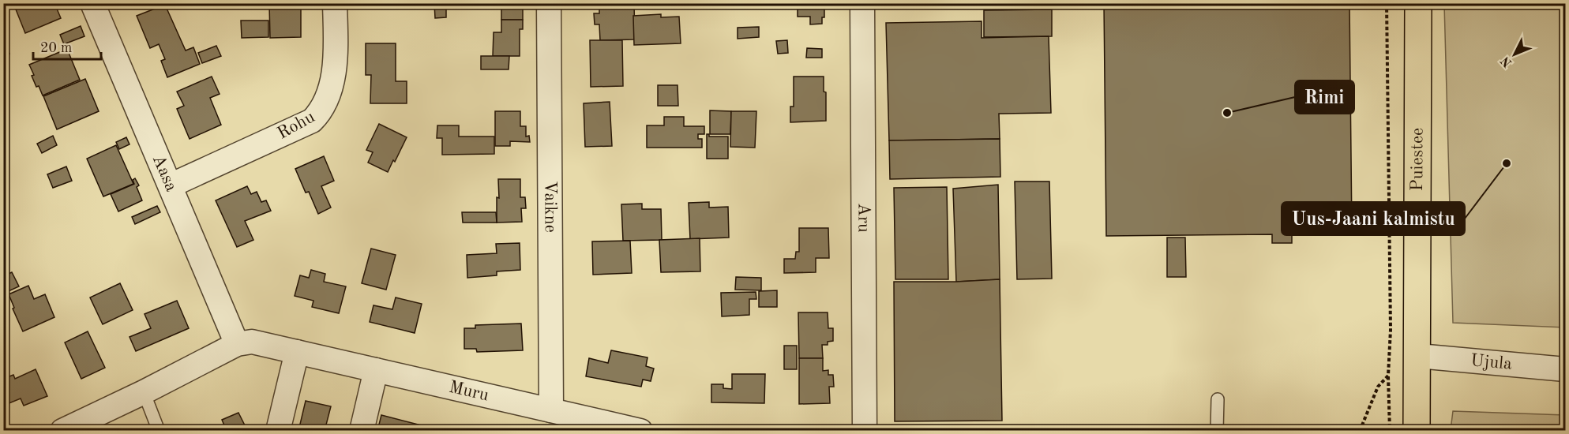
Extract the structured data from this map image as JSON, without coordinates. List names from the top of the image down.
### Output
{
  "streets": {
    "highway": ["Puiestee"],
    "street": [
      "Rohu",
      "Aasa",
      "Vaikne",
      "Aru",
      "Ujula",
      "Muru"
    ]
  },
  "crossings": [
    ["Rohu", "Aasa"],
    ["Puiestee", "Ujula"],
    ["Aasa", "Muru"],
    ["Vaikne", "Muru"]
  ],
  "places": ["Rimi", "Uus-Jaani kalmistu"],
  "scale_bar": "20 m",
  "north": "bottom left"
}
